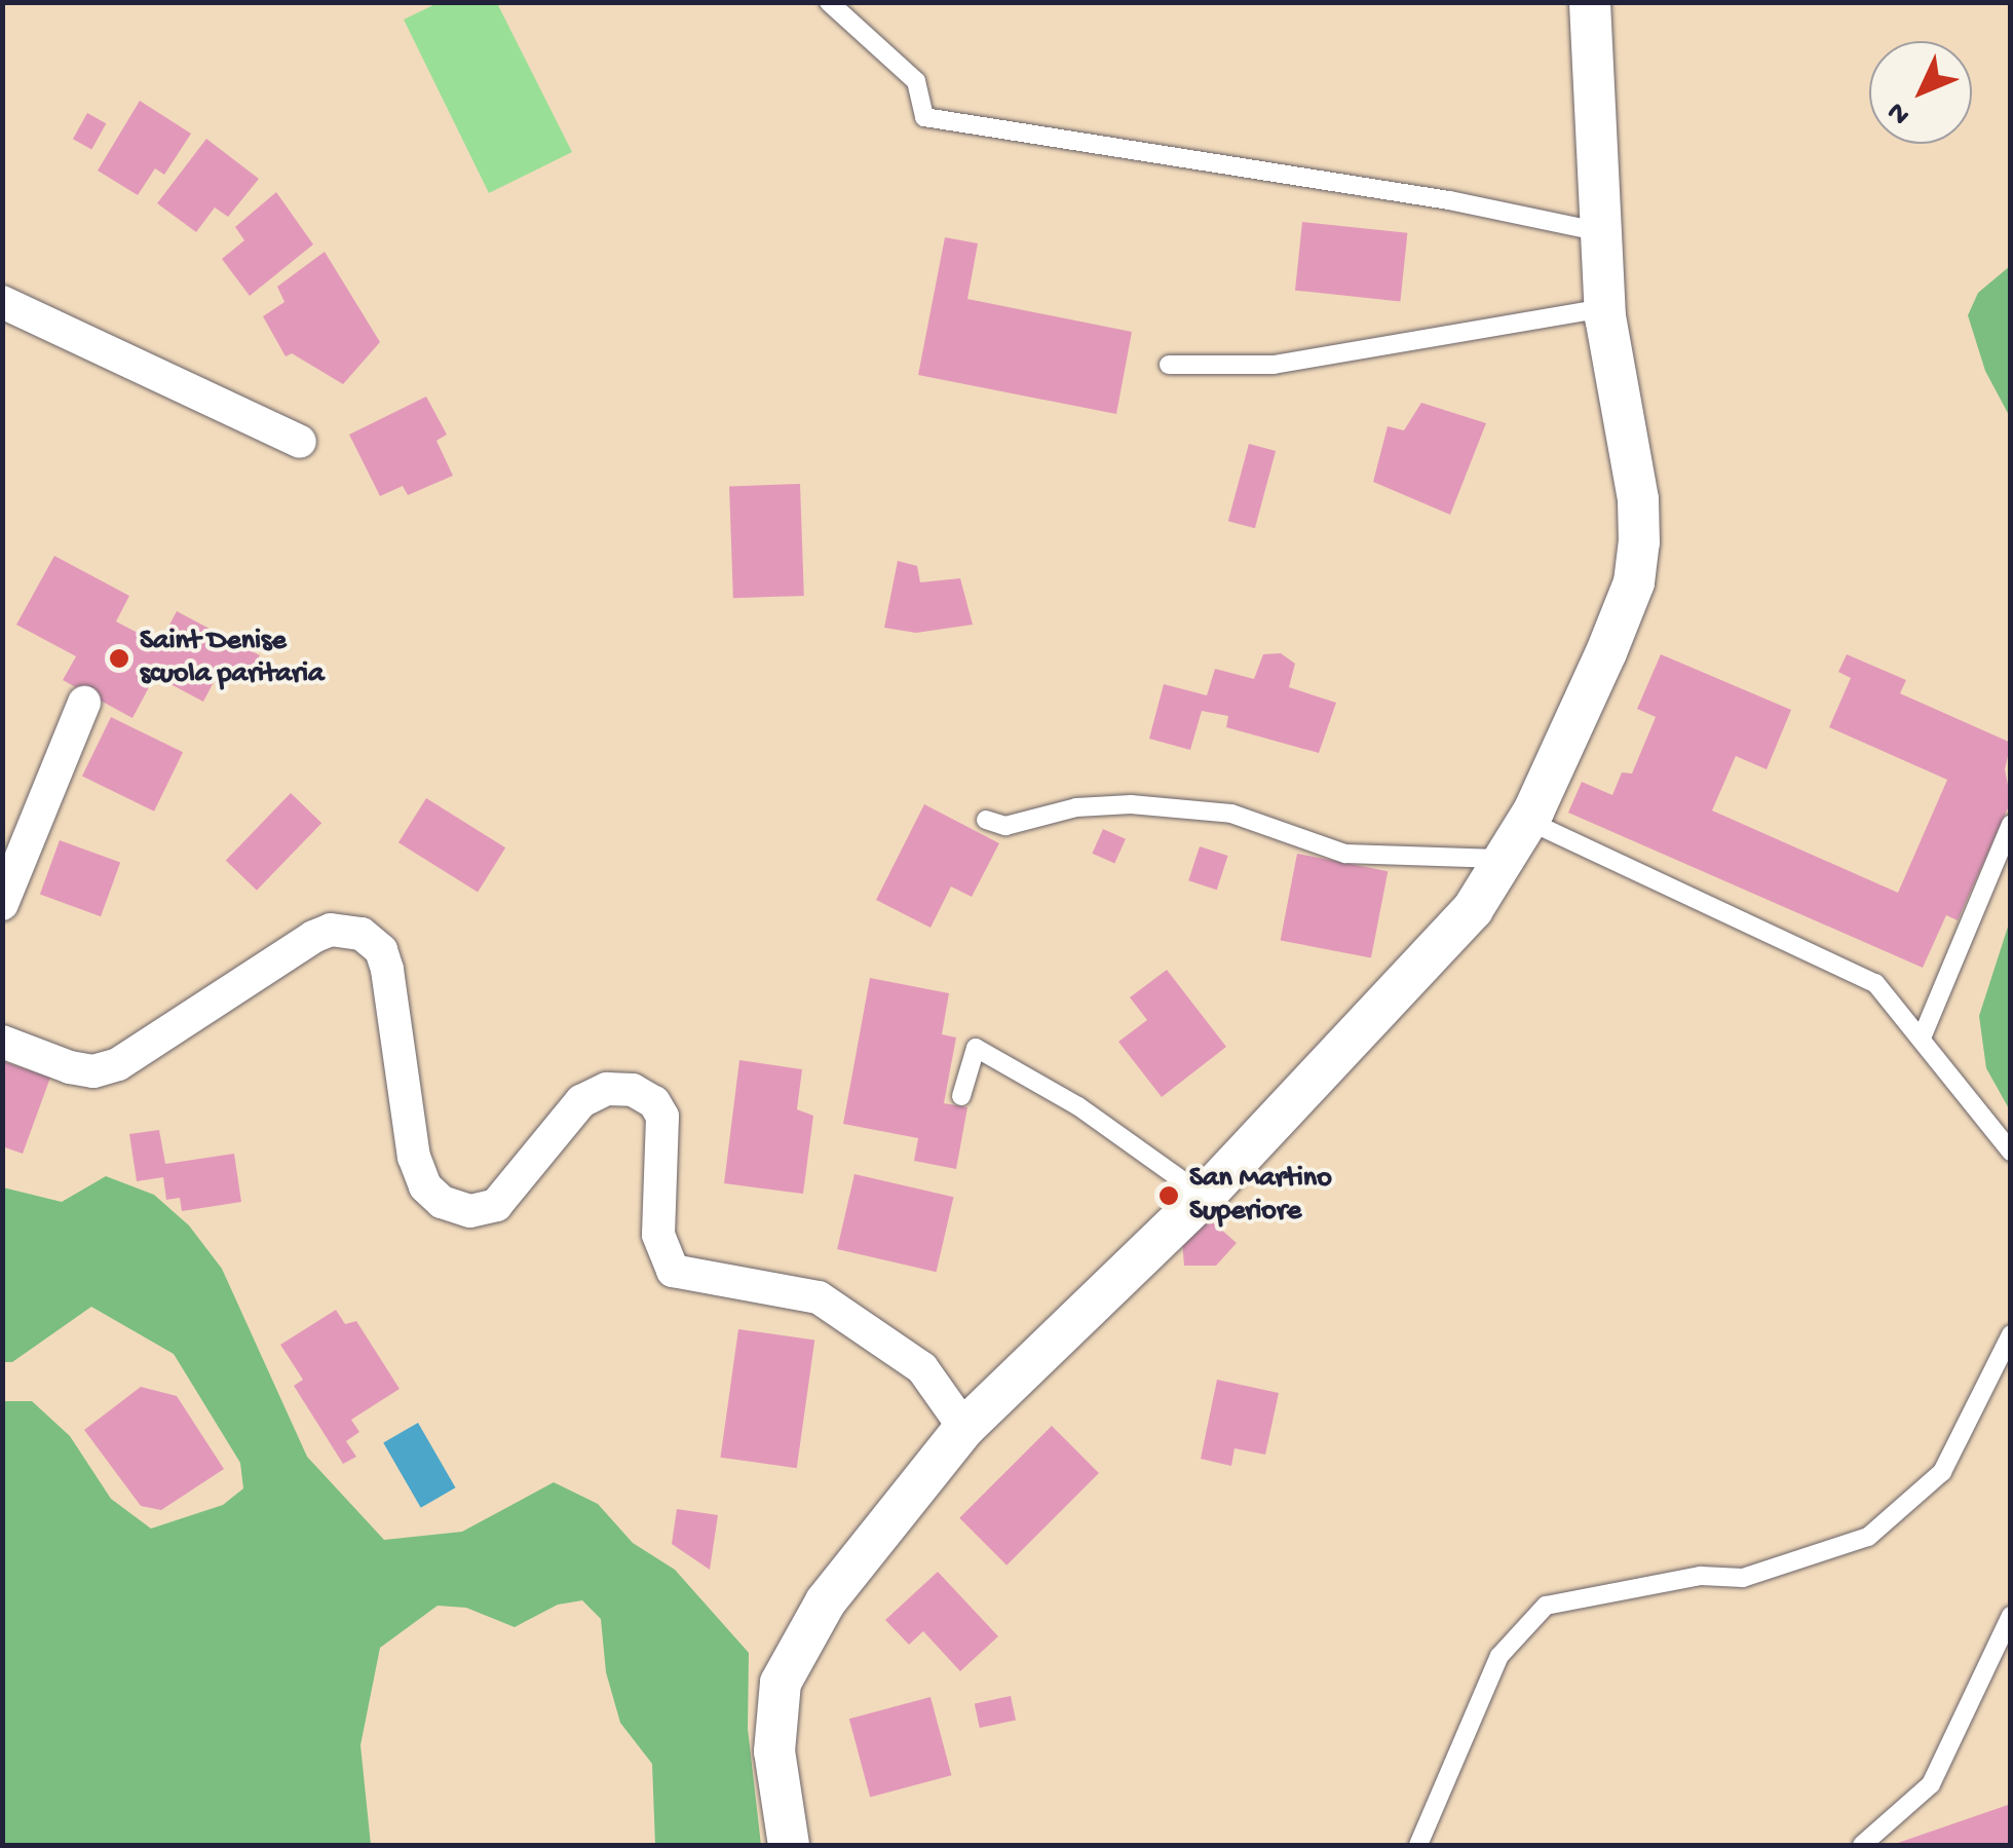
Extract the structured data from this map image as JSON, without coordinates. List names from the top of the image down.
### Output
{
  "places": ["Saint Denise scuola paritaria", "San Martino Superiore"],
  "north": "bottom left"
}
